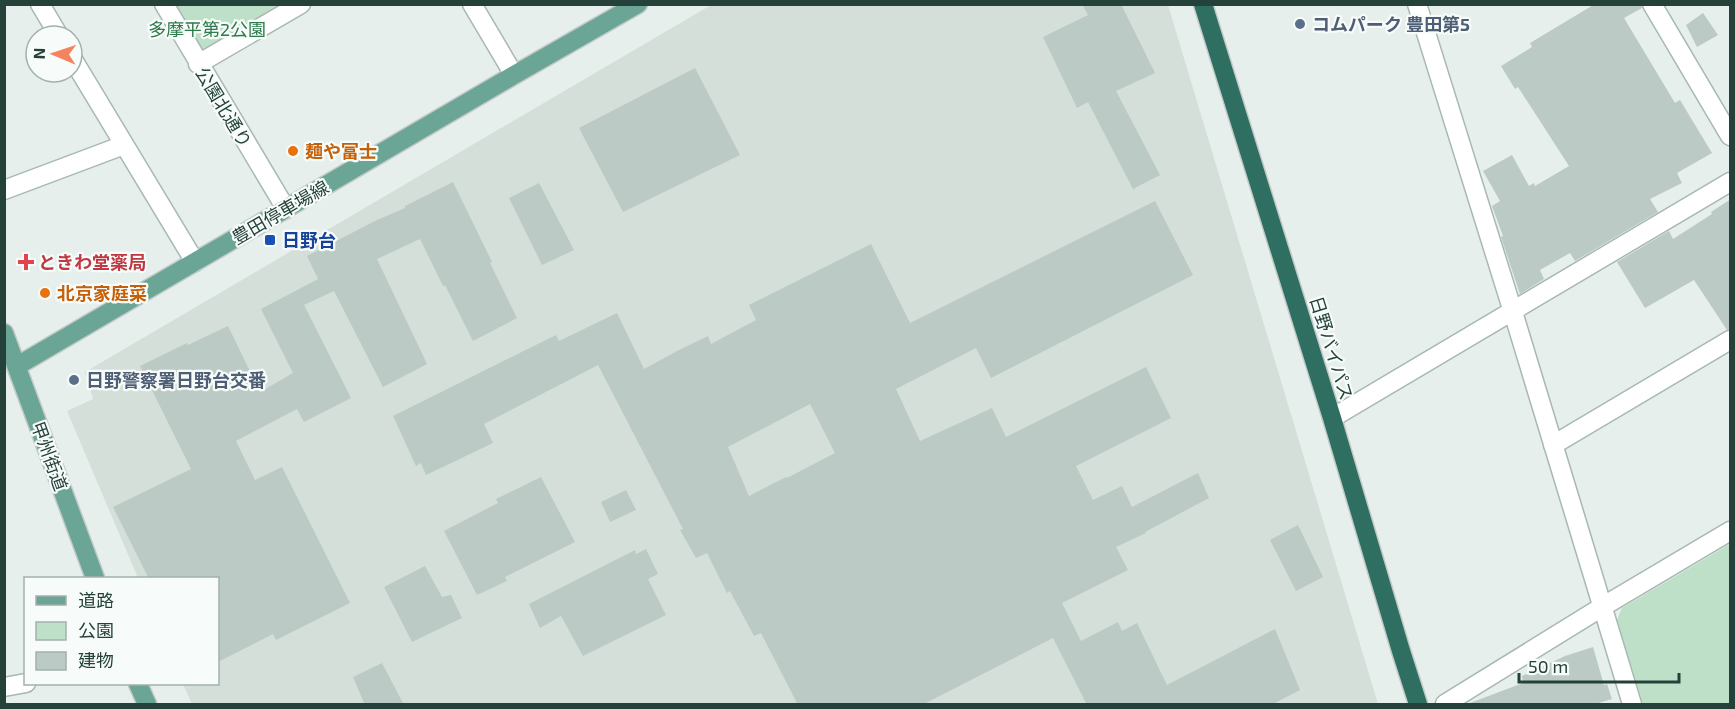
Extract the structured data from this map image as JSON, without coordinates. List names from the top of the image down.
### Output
{
  "streets": {
    "highway": ["日野バイパス"],
    "main road": ["豊田停車場線", "甲州街道"],
    "street": ["公園北通り"]
  },
  "crossings": [
    ["公園北通り", "豊田停車場線"],
    ["豊田停車場線", "甲州街道"]
  ],
  "parks": ["多摩平第2公園"],
  "places": {
    "other": [
      "コムパーク 豊田第5",
      "麺や富士",
      "北京家庭菜",
      "日野警察署日野台交番"
    ],
    "transit": ["日野台"],
    "health": ["ときわ堂薬局"]
  },
  "legend": ["道路", "公園", "建物"],
  "scale_bar": "50 m",
  "north": "left"
}
